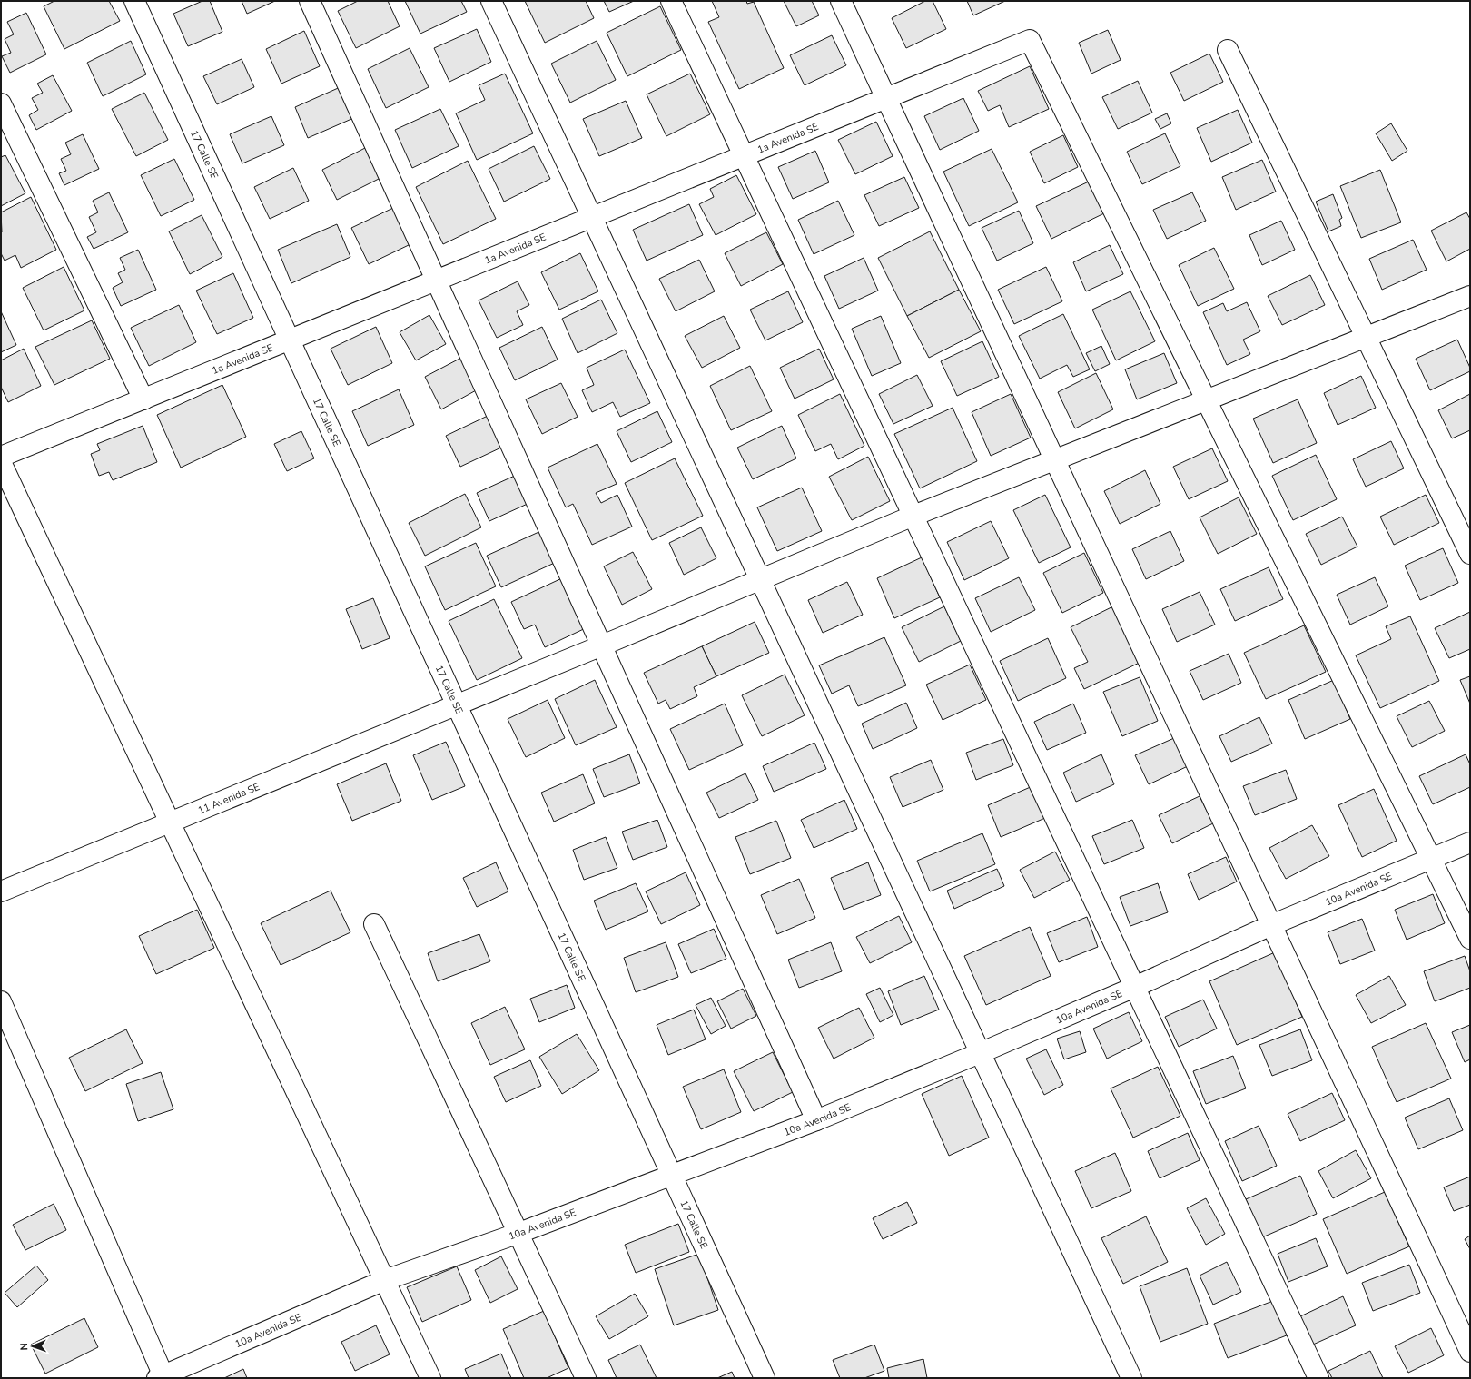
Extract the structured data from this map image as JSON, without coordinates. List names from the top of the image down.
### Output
{
  "streets": {
    "street": [
      "1a Avenida SE",
      "17 Calle SE",
      "11 Avenida SE",
      "10a Avenida SE"
    ]
  },
  "crossings": [
    ["1a Avenida SE", "17 Calle SE"],
    ["1a Avenida SE", "11 Avenida SE"],
    ["17 Calle SE", "11 Avenida SE"],
    ["17 Calle SE", "10a Avenida SE"]
  ],
  "north": "left"
}
